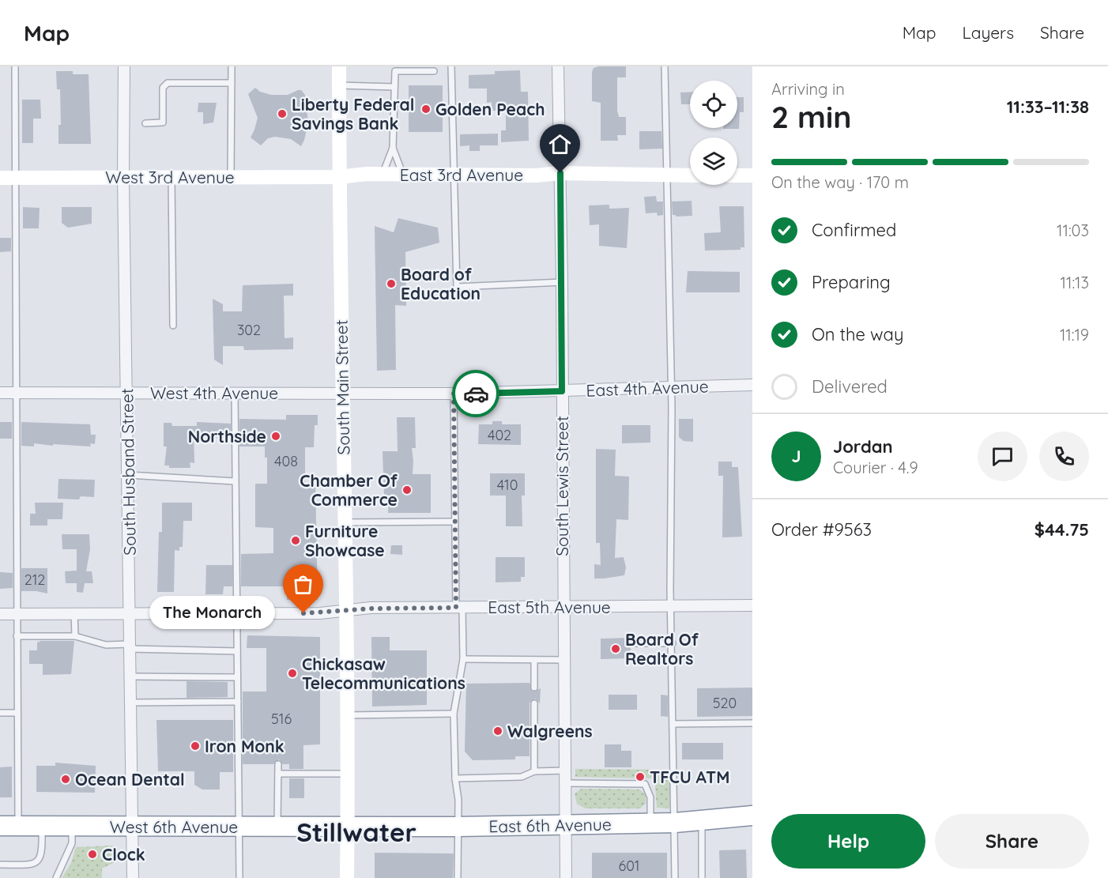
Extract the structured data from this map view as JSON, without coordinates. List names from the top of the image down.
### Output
{
  "streets": {
    "highway": ["East 6th Avenue", "West 6th Avenue"],
    "main road": ["East 3rd Avenue", "West 3rd Avenue", "South Main Street"],
    "street": [
      "East 4th Avenue",
      "West 4th Avenue",
      "South Husband Street",
      "South Lewis Street",
      "East 5th Avenue"
    ]
  },
  "crossings": [
    ["East 3rd Avenue", "West 3rd Avenue"],
    ["East 3rd Avenue", "South Main Street"],
    ["East 3rd Avenue", "South Lewis Street"],
    ["West 3rd Avenue", "South Main Street"],
    ["West 3rd Avenue", "South Husband Street"],
    ["South Main Street", "East 4th Avenue"],
    ["South Main Street", "West 4th Avenue"],
    ["South Main Street", "East 5th Avenue"],
    ["South Main Street", "East 6th Avenue"],
    ["South Main Street", "West 6th Avenue"],
    ["East 4th Avenue", "West 4th Avenue"],
    ["East 4th Avenue", "South Lewis Street"],
    ["West 4th Avenue", "South Husband Street"],
    ["South Husband Street", "East 5th Avenue"],
    ["South Husband Street", "West 6th Avenue"],
    ["South Lewis Street", "East 5th Avenue"],
    ["South Lewis Street", "East 6th Avenue"],
    ["East 6th Avenue", "West 6th Avenue"]
  ],
  "districts": ["Stillwater"],
  "places": [
    "Golden Peach",
    "Liberty Federal Savings Bank",
    "Board of Education",
    "Northside",
    "Chamber Of Commerce",
    "Furniture Showcase",
    "The Monarch",
    "Board Of Realtors",
    "Chickasaw Telecommunications",
    "Walgreens",
    "Iron Monk",
    "TFCU ATM",
    "Ocean Dental",
    "Clock"
  ],
  "house_numbers": [
    "302",
    "402",
    "408",
    "410",
    "212",
    "520",
    "516",
    "601"
  ],
  "page": {
    "header": "Map",
    "nav": ["Map", "Layers", "Share"],
    "heading": ["2 min", "Arriving in", "11:33–11:38"],
    "panel": [
      "Jordan",
      "Courier · 4.9",
      "Order #9563",
      "$44.75"
    ],
    "bar": "On the way · 170 m",
    "list": [
      ["Confirmed", "11:03"],
      ["Preparing", "11:13"],
      ["On the way", "11:19"],
      "Delivered"
    ],
    "round": "J",
    "bubble": "The Monarch",
    "buttons": ["Help", "Share"]
  }
}
